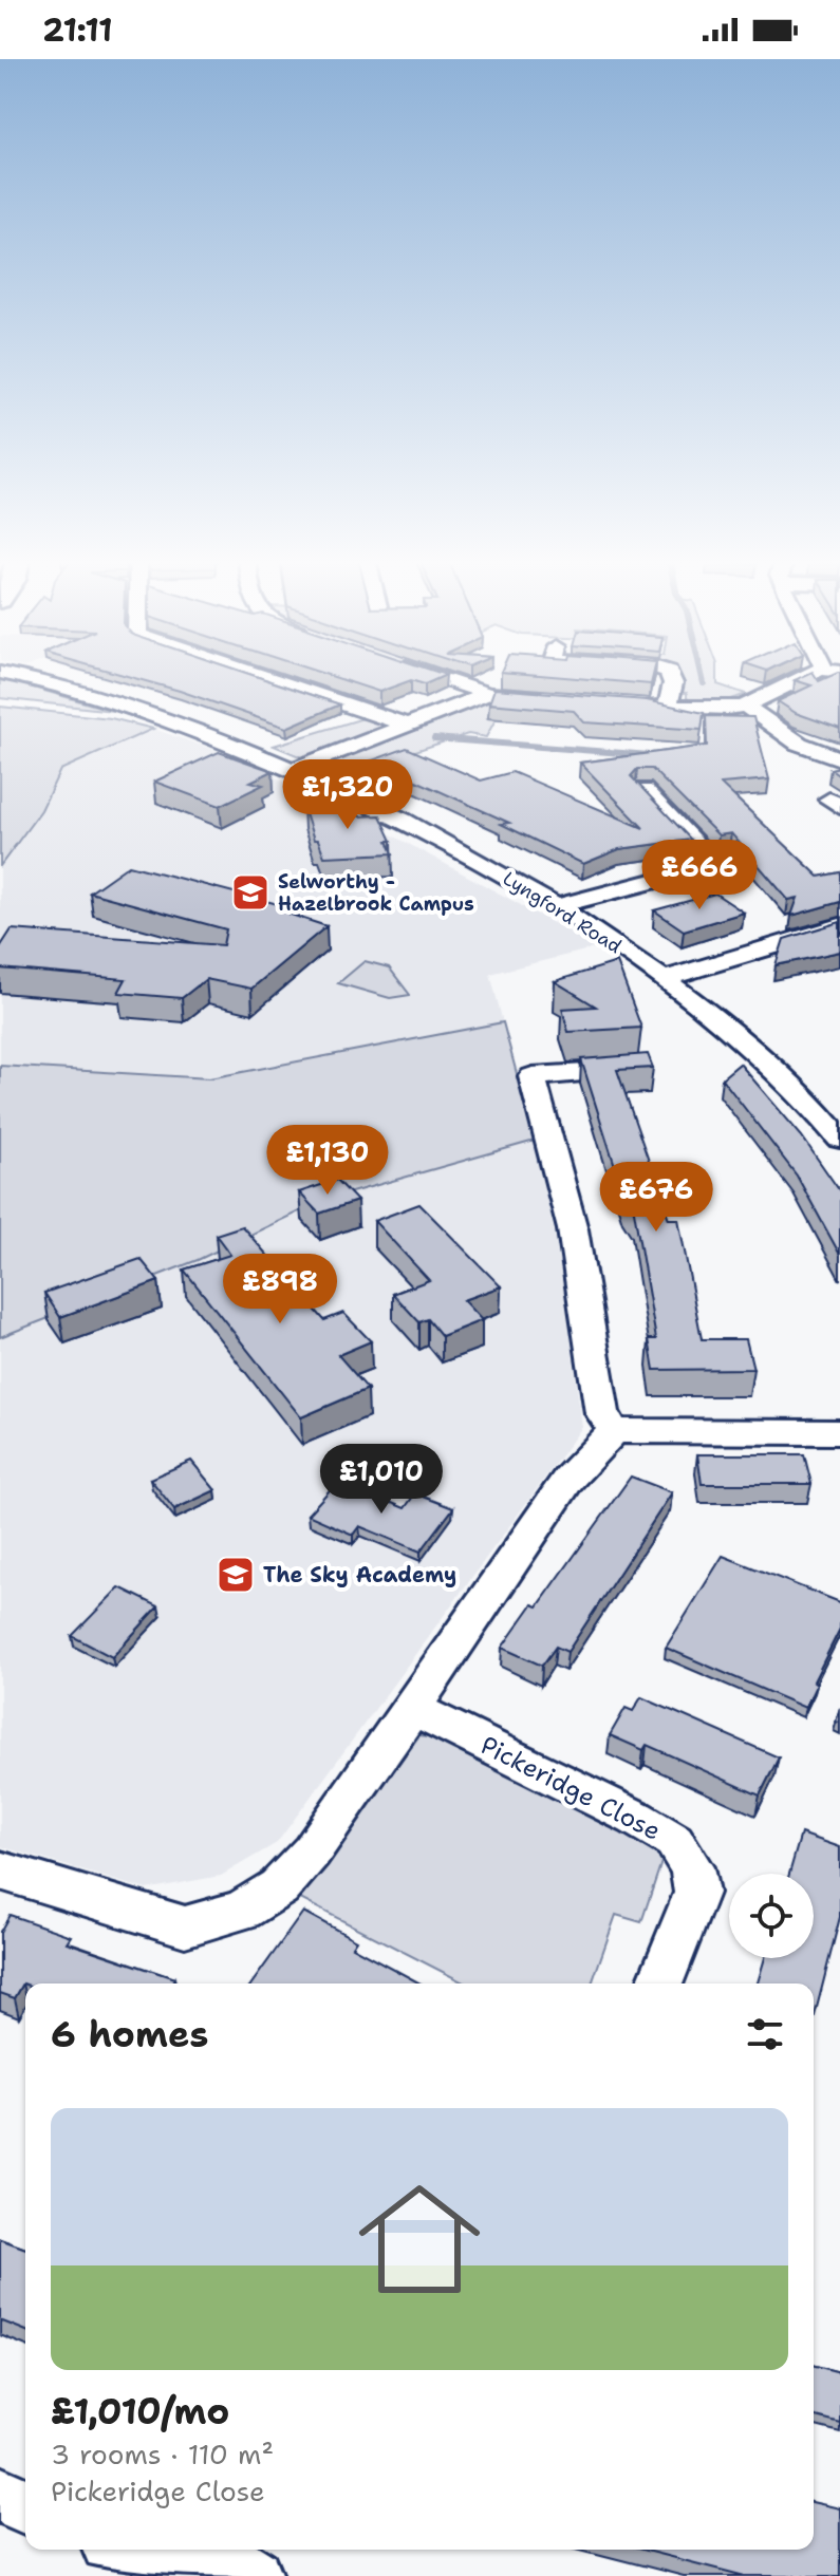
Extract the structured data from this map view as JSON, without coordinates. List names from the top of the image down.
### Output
{
  "streets": {
    "street": ["Lyngford Road", "Pickeridge Close"]
  },
  "places": {
    "school or university": ["Selworthy - Hazelbrook Campus", "The Sky Academy"]
  },
  "page": {
    "status": "21:11",
    "price": [
      "£1,320",
      "£666",
      "£1,130",
      "£676",
      "£898",
      "£1,010"
    ],
    "heading": "6 homes",
    "list": [
      {
        "name": "£1,010/mo",
        "note": "3 rooms · 110 m² · Pickeridge Close"
      }
    ]
  }
}
